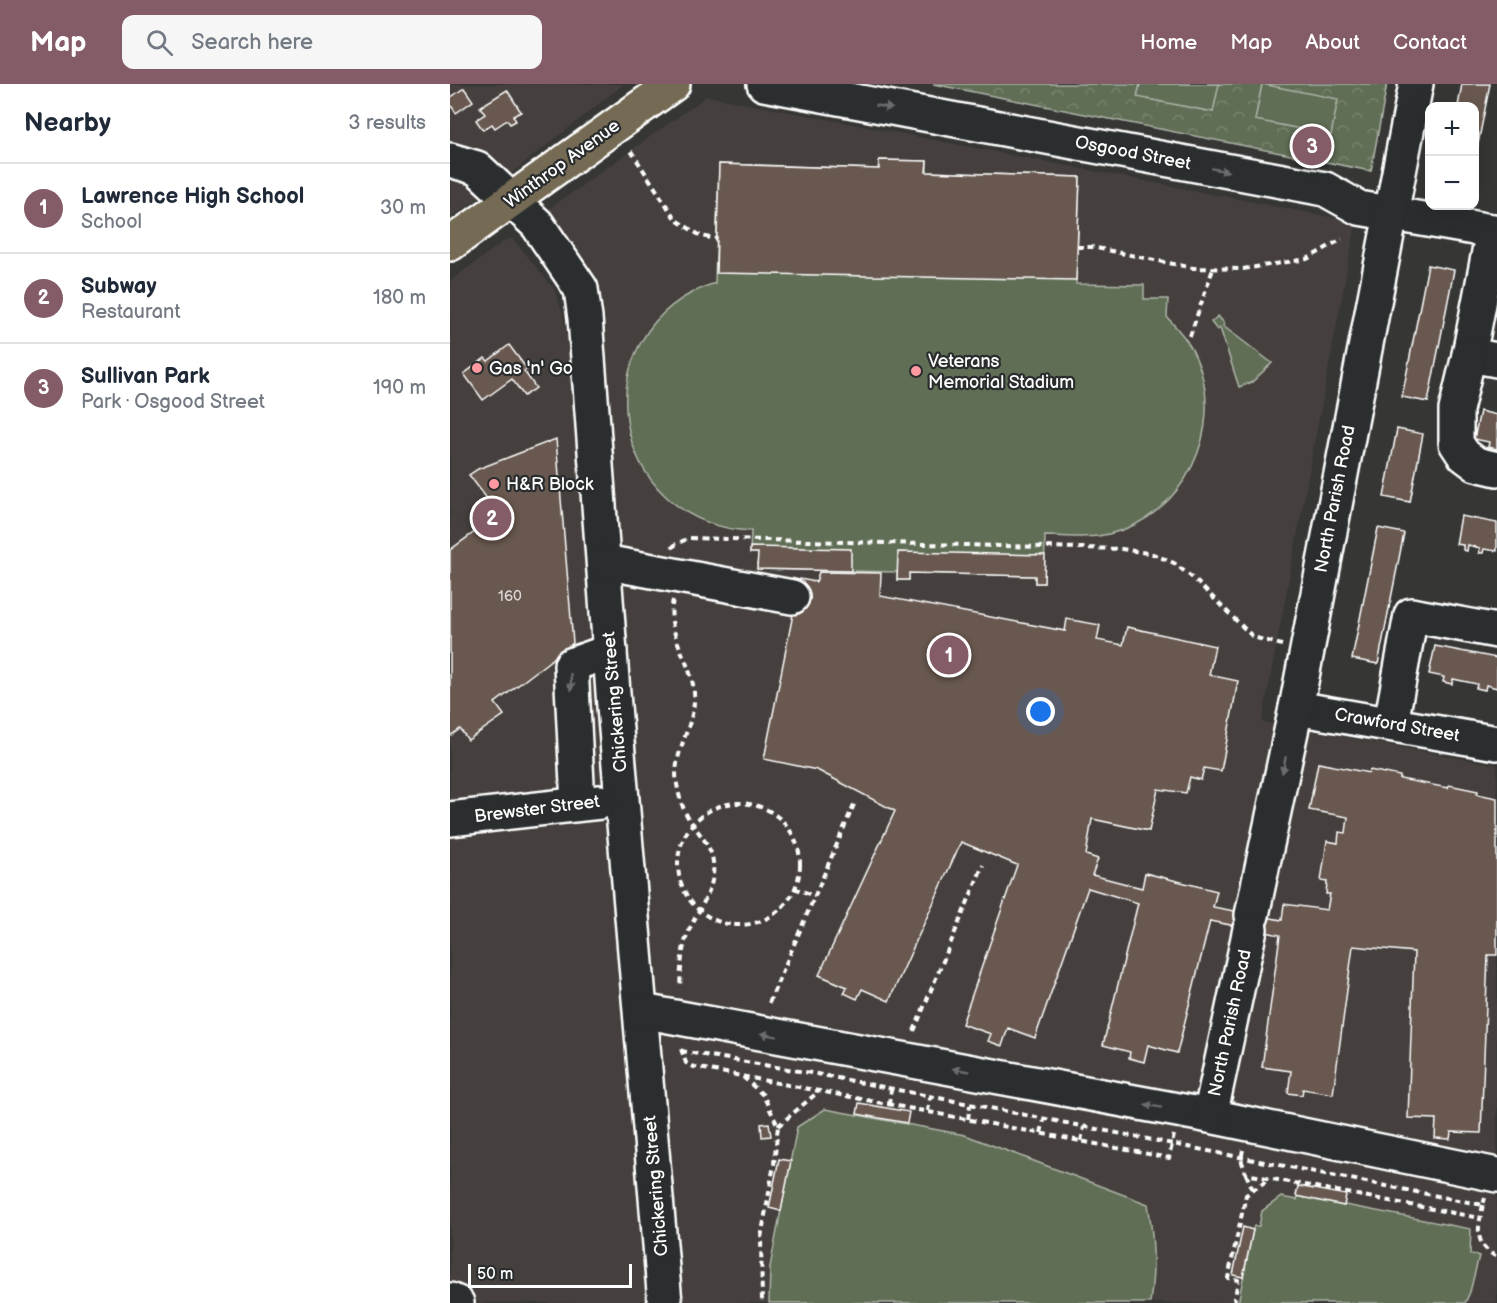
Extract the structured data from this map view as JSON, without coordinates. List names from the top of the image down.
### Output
{
  "streets": {
    "main road": ["Winthrop Avenue"],
    "street": [
      "Osgood Street",
      "North Parish Road",
      "Chickering Street",
      "Crawford Street",
      "Brewster Street"
    ]
  },
  "crossings": [
    ["Osgood Street", "North Parish Road"],
    ["Winthrop Avenue", "Chickering Street"],
    ["North Parish Road", "Crawford Street"],
    ["Chickering Street", "Brewster Street"]
  ],
  "one_way": ["Osgood Street", "North Parish Road"],
  "places": ["Gas 'n' Go", "Veterans Memorial Stadium", "H&R Block"],
  "house_numbers": ["160"],
  "scale_bar": "50 m",
  "page": {
    "header": "Map",
    "search": "Search here",
    "nav": [
      "Home",
      "Map",
      "About",
      "Contact"
    ],
    "heading": ["Nearby", "3 results"],
    "map_buttons": ["+", "−"],
    "pins": ["3", "2", "1"],
    "list": [
      {
        "mark": "1",
        "name": "Lawrence High School",
        "note": "School",
        "value": "30 m"
      },
      {
        "mark": "2",
        "name": "Subway",
        "note": "Restaurant",
        "value": "180 m"
      },
      {
        "mark": "3",
        "name": "Sullivan Park",
        "note": "Park · Osgood Street",
        "value": "190 m"
      }
    ],
    "scale": "50 m"
  }
}
